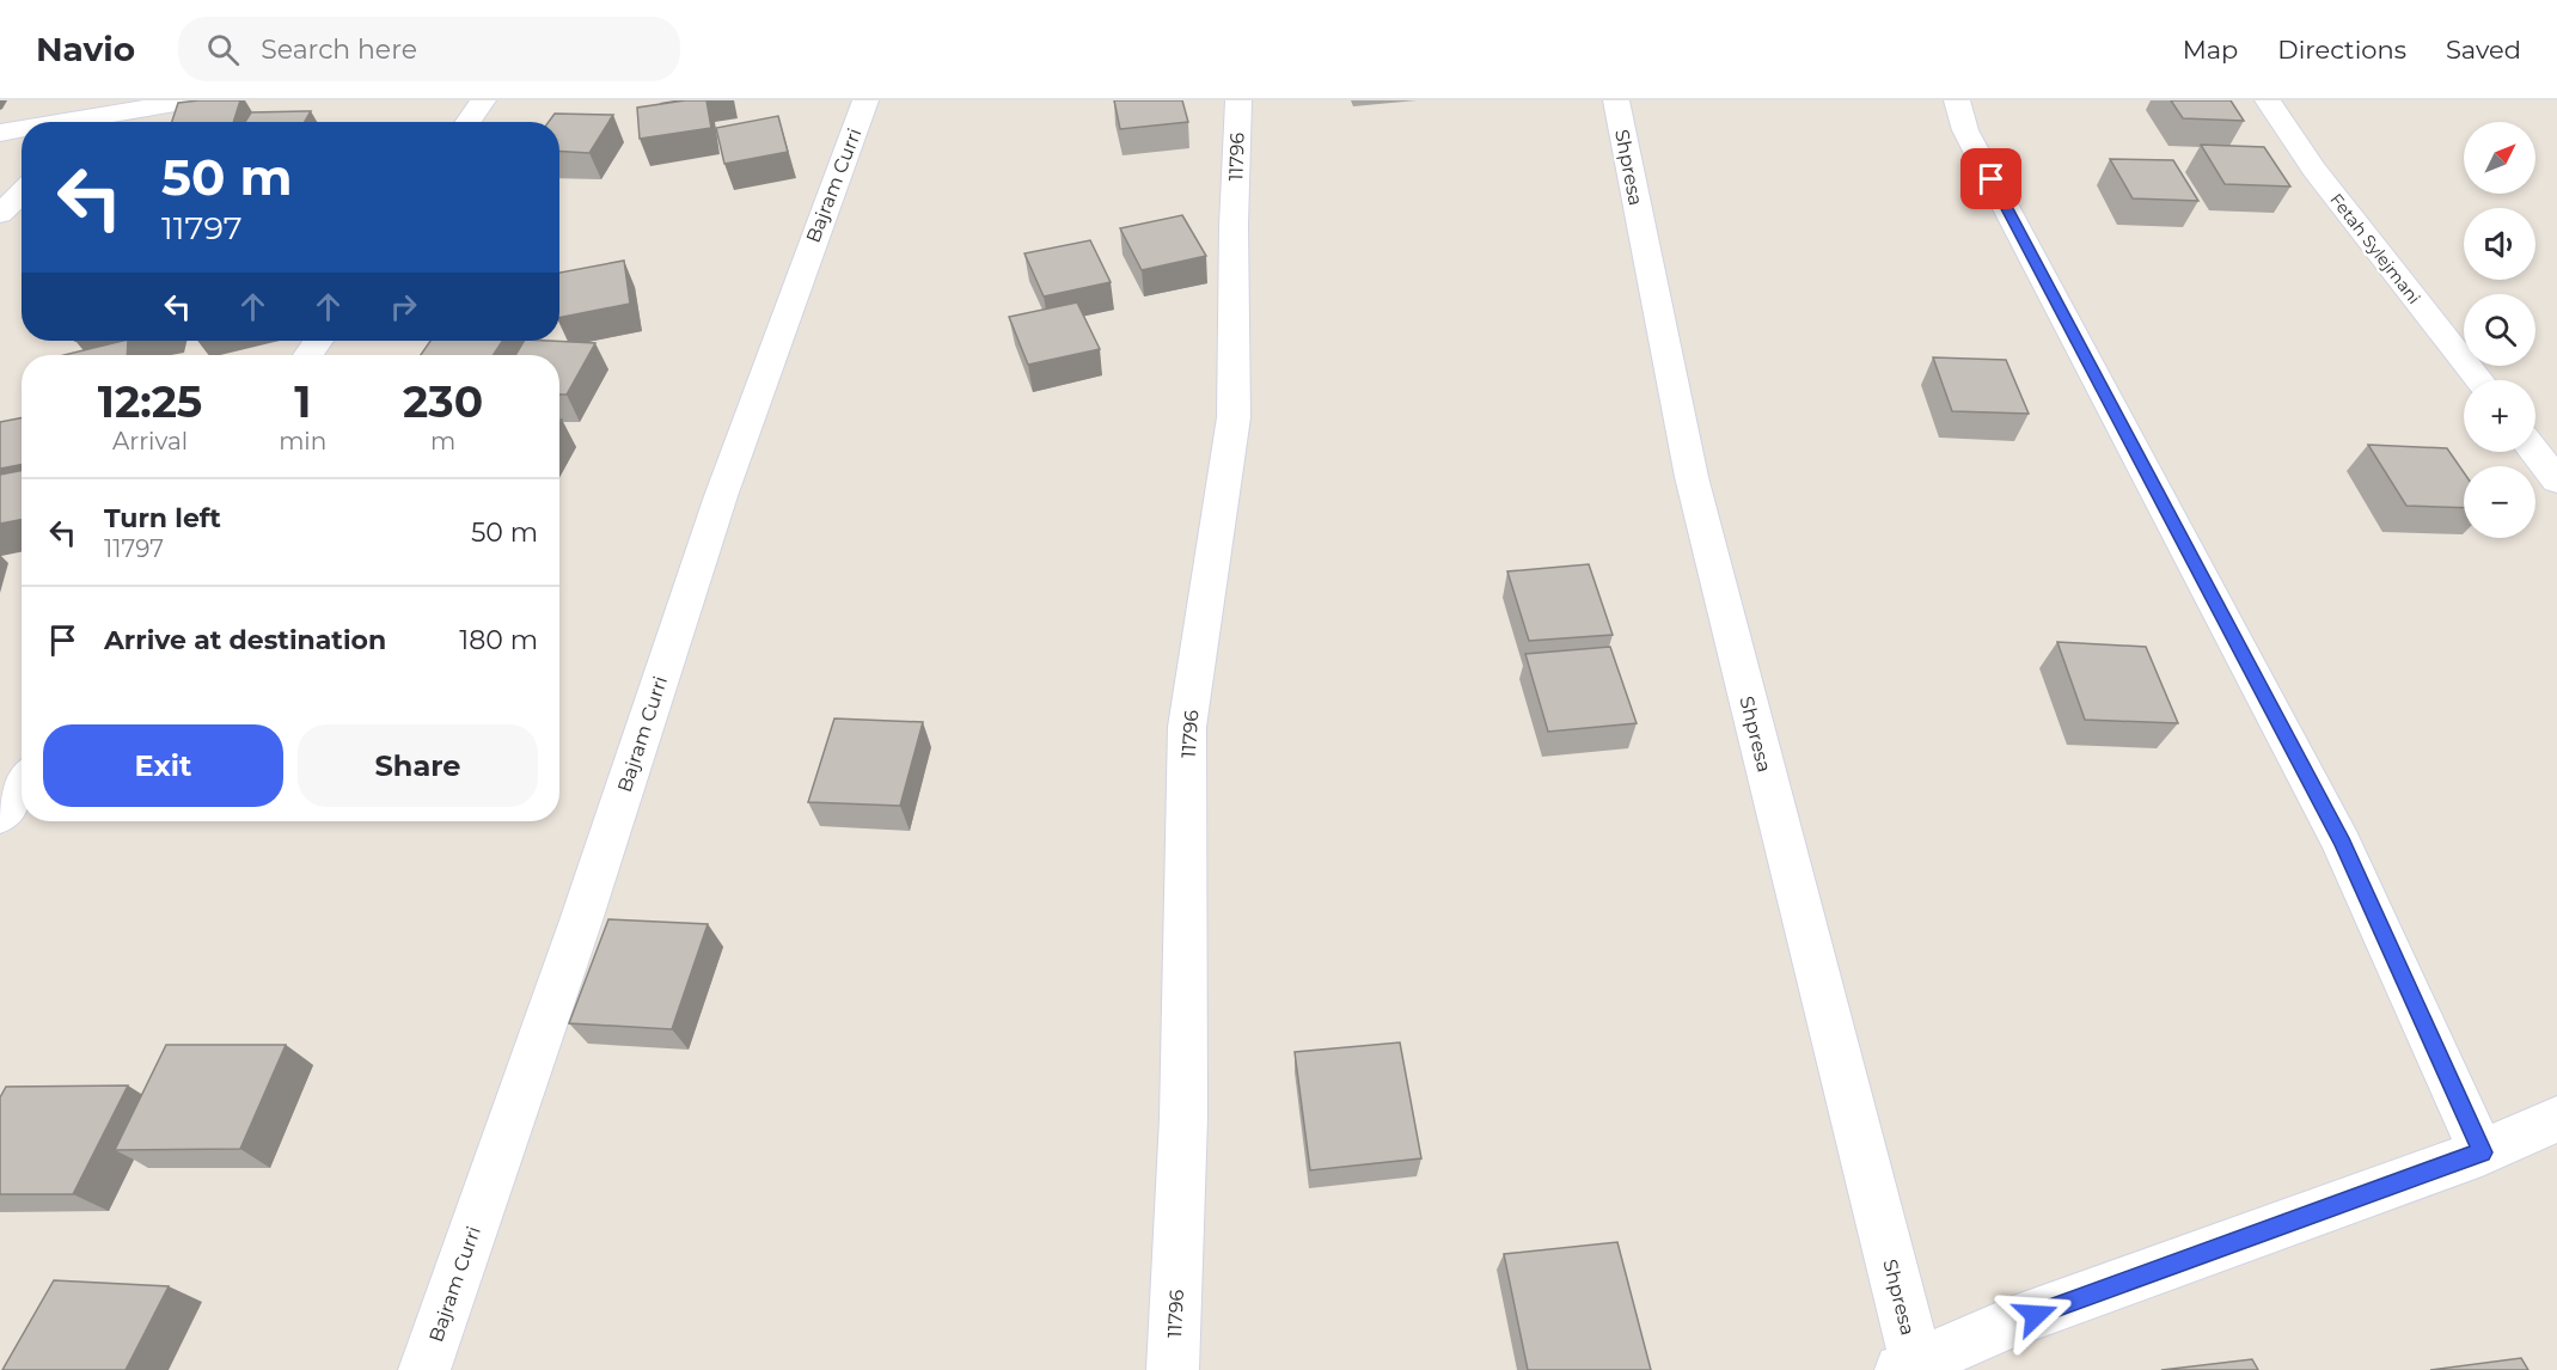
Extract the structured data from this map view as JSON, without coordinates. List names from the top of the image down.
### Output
{
  "streets": {
    "street": [
      "11796",
      "Shpresa",
      "Bajram Curri",
      "Fetah Sylejmani"
    ]
  },
  "north": "top right",
  "page": {
    "header": "Navio",
    "search": "Search here",
    "nav": ["Map", "Directions", "Saved"],
    "map_buttons": ["+", "−"],
    "turn": ["50 m", "11797"],
    "eta": [
      "12:25",
      "Arrival",
      "1",
      "min",
      "230",
      "m"
    ],
    "list": [
      {
        "name": "Turn left",
        "note": "11797",
        "value": "50 m"
      },
      {
        "name": "Arrive at destination",
        "value": "180 m"
      }
    ],
    "buttons": ["Exit", "Share"]
  }
}
